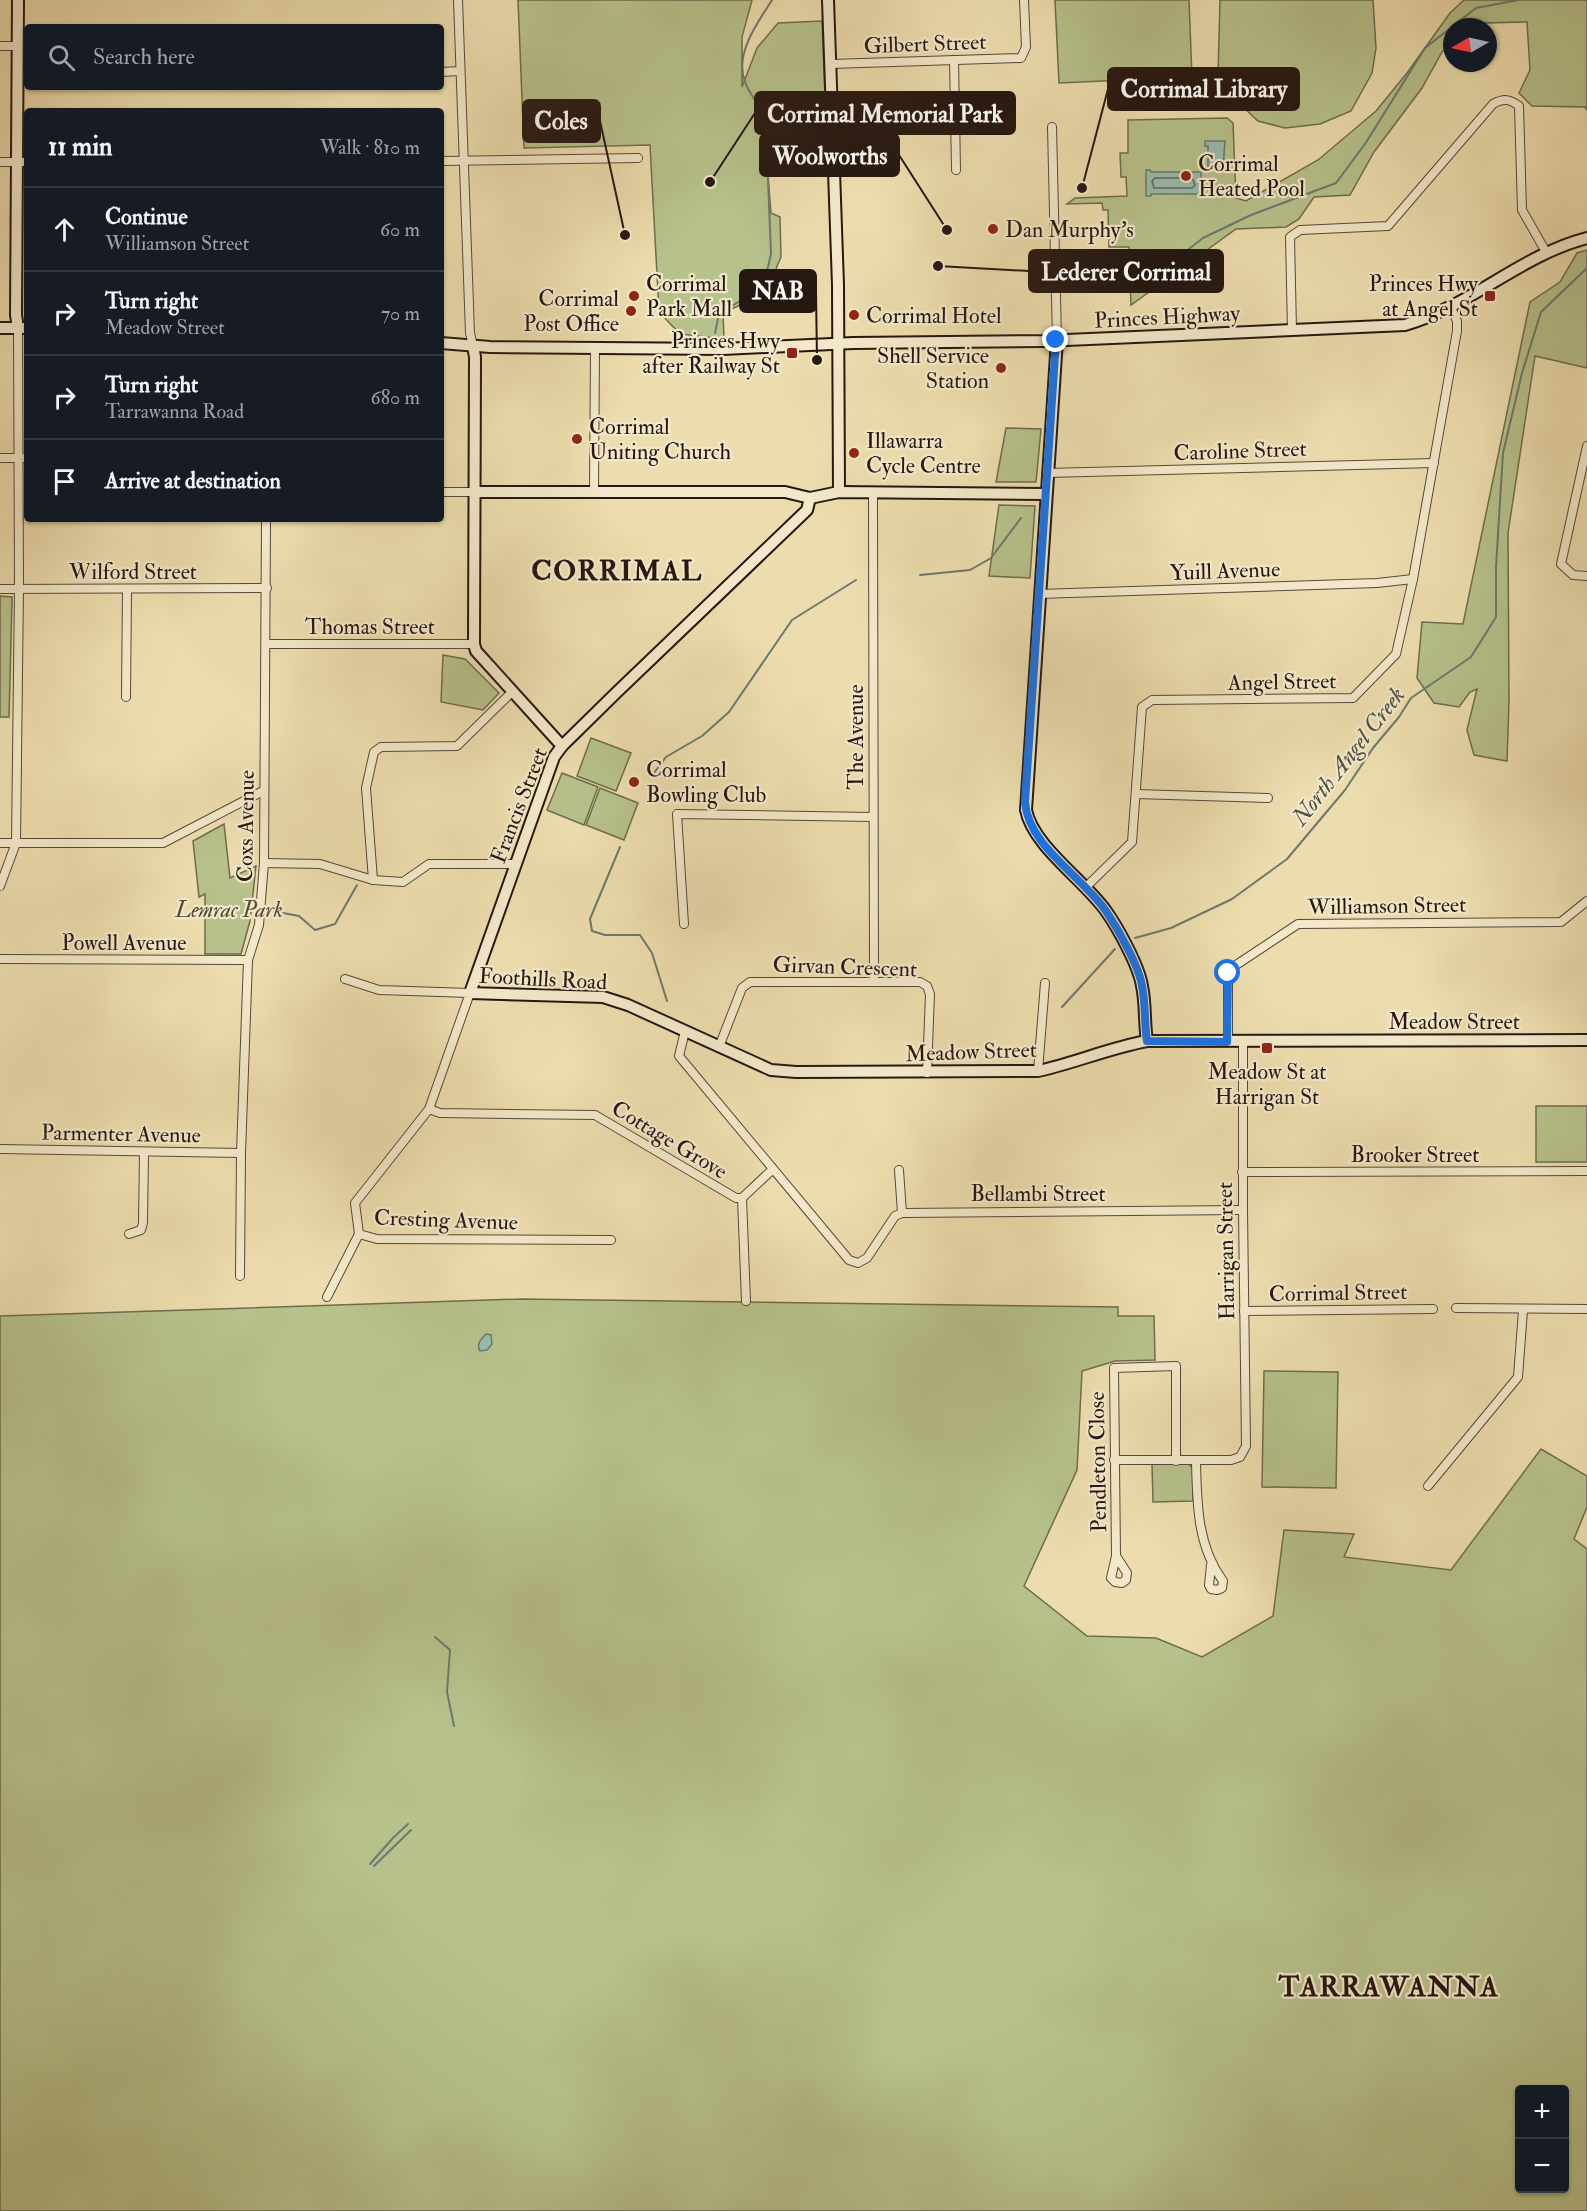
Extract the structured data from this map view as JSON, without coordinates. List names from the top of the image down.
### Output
{
  "streets": {
    "main road": [
      "Princes Highway",
      "Francis Street",
      "Foothills Road",
      "Meadow Street"
    ],
    "street": [
      "Gilbert Street",
      "Caroline Street",
      "Yuill Avenue",
      "Wilford Street",
      "Thomas Street",
      "Angel Street",
      "The Avenue",
      "Coxs Avenue",
      "Williamson Street",
      "Powell Avenue",
      "Girvan Crescent",
      "Parmenter Avenue",
      "Cottage Grove",
      "Brooker Street",
      "Bellambi Street",
      "Cresting Avenue",
      "Harrigan Street",
      "Corrimal Street",
      "Pendleton Close"
    ]
  },
  "crossings": [
    ["Princes Highway", "Angel Street"],
    ["Caroline Street", "Angel Street"],
    ["Yuill Avenue", "Angel Street"],
    ["Wilford Street", "Coxs Avenue"],
    ["Thomas Street", "Coxs Avenue"],
    ["The Avenue", "Girvan Crescent"],
    ["Francis Street", "Foothills Road"],
    ["Francis Street", "Cottage Grove"],
    ["Francis Street", "Cresting Avenue"],
    ["Coxs Avenue", "Powell Avenue"],
    ["Coxs Avenue", "Parmenter Avenue"],
    ["Williamson Street", "Meadow Street"],
    ["Girvan Crescent", "Meadow Street"],
    ["Foothills Road", "Meadow Street"],
    ["Meadow Street", "Harrigan Street"],
    ["Cottage Grove", "Cresting Avenue"],
    ["Brooker Street", "Harrigan Street"],
    ["Bellambi Street", "Harrigan Street"],
    ["Harrigan Street", "Corrimal Street"]
  ],
  "districts": ["CORRIMAL", "TARRAWANNA"],
  "water": ["North Angel Creek"],
  "parks": ["Lemrac Park"],
  "places": {
    "other": [
      "Corrimal Heated Pool",
      "Corrimal Memorial Park",
      "Corrimal Library",
      "Dan Murphy's",
      "Woolworths",
      "Coles",
      "Lederer Corrimal",
      "Corrimal Park Mall",
      "Corrimal Post Office",
      "Corrimal Hotel",
      "NAB",
      "Shell Service Station",
      "Corrimal Uniting Church",
      "Illawarra Cycle Centre",
      "Corrimal Bowling Club"
    ],
    "transit": ["Princes Hwy at Angel St", "Princes Hwy after Railway St", "Meadow St at Harrigan St"]
  },
  "north": "left",
  "page": {
    "search": "Search here",
    "heading": ["11 min", "Walk · 810 m"],
    "list": [
      ["Continue", "Williamson Street", "60 m"],
      ["Turn right", "Meadow Street", "70 m"],
      ["Turn right", "Tarrawanna Road", "680 m"],
      "Arrive at destination"
    ],
    "map_buttons": ["+", "−"]
  }
}
